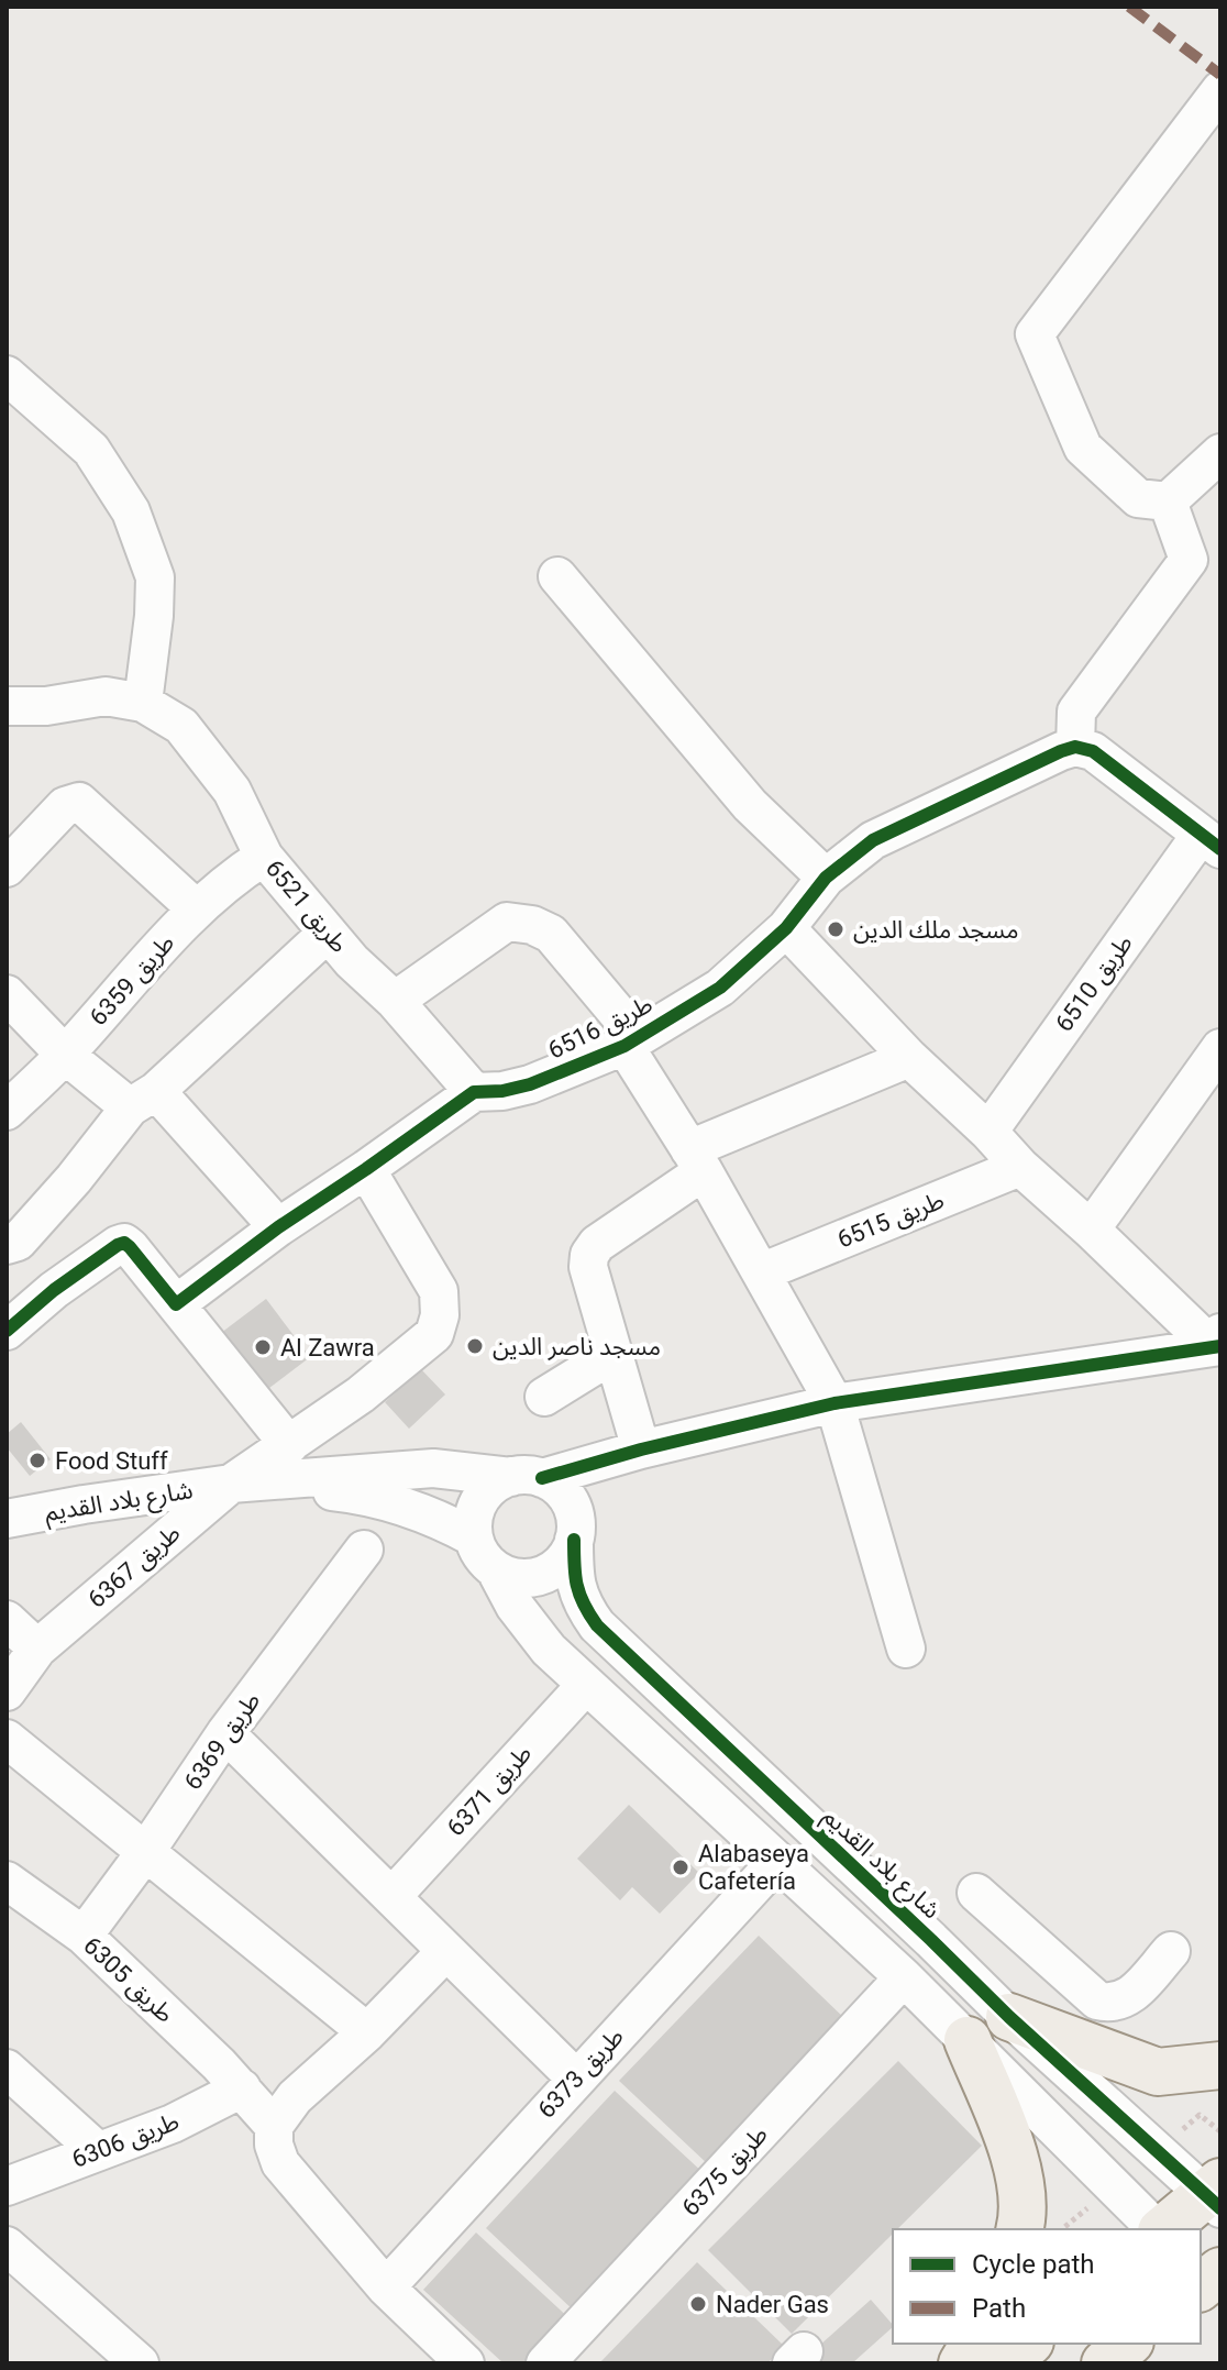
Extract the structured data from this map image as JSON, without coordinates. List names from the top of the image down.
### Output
{
  "streets": {
    "street": [
      "طريق 6521",
      "طريق 6359",
      "طريق 6510",
      "طريق 6516",
      "طريق 6515",
      "شارع بلاد القديم",
      "طريق 6367",
      "طريق 6369",
      "طريق 6371",
      "طريق 6305",
      "طريق 6373",
      "طريق 6306",
      "طريق 6375"
    ]
  },
  "crossings": [
    ["طريق 6521", "طريق 6359"],
    ["طريق 6521", "طريق 6516"],
    ["طريق 6516", "طريق 6367"],
    ["شارع بلاد القديم", "طريق 6367"],
    ["طريق 6369", "طريق 6305"],
    ["طريق 6305", "طريق 6306"]
  ],
  "places": [
    "مسجد ملك الدين",
    "مسجد ناصر الدين",
    "Al Zawra",
    "Food Stuff",
    "Alabaseya Cafetería",
    "Nader Gas"
  ],
  "legend": ["Cycle path", "Path"]
}
